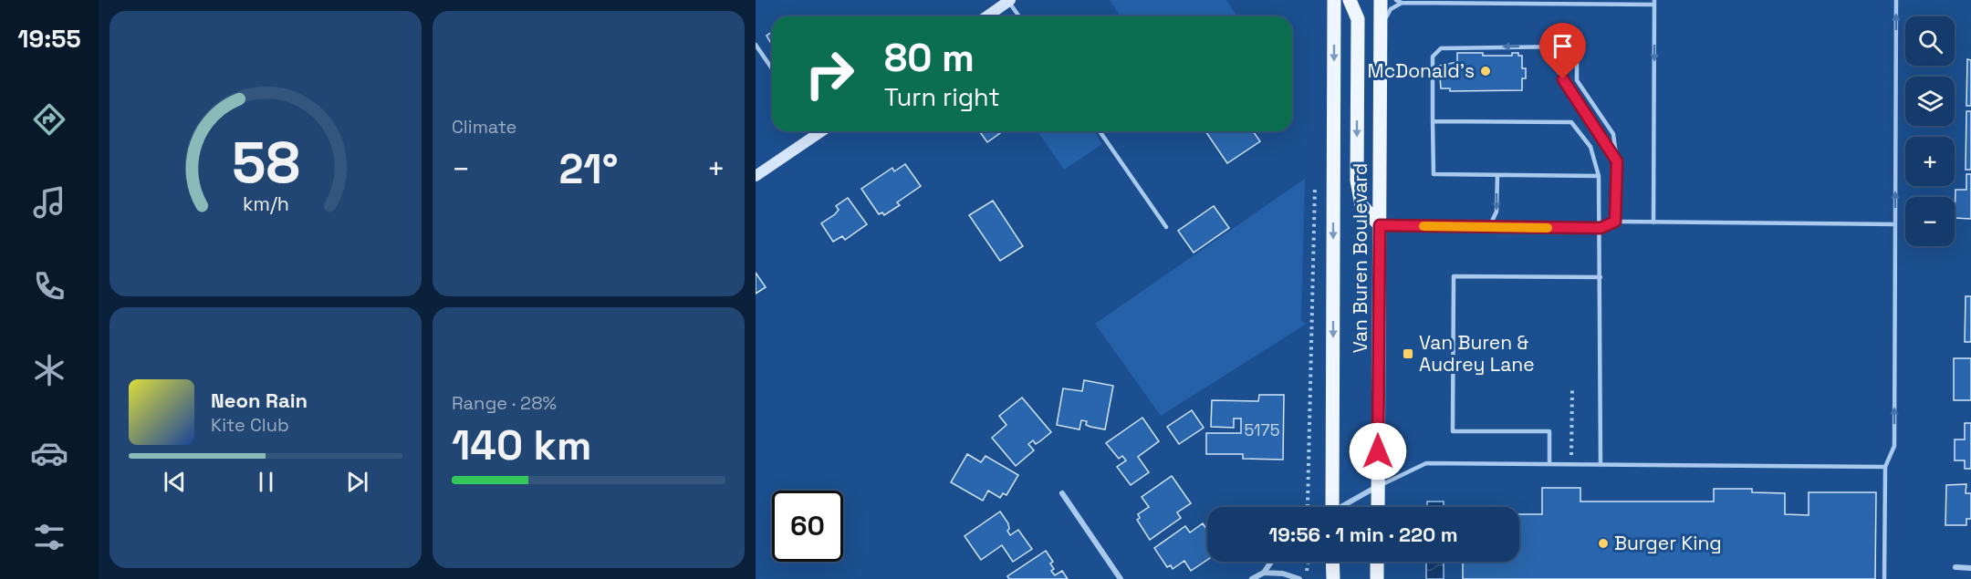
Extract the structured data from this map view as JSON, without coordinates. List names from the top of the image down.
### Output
{
  "streets": {
    "main road": ["Van Buren Boulevard"]
  },
  "places": {
    "other": ["McDonald's", "Burger King"],
    "transit": ["Van Buren & Audrey Lane"]
  },
  "house_numbers": ["5175"],
  "page": {
    "tabs": "19:55",
    "tile": [
      "Climate",
      ["Range · 28%", "140 km"]
    ],
    "map_buttons": ["+", "−"],
    "turn": ["80 m", "Turn right"],
    "heat": ["−", "21°", "+"],
    "song": ["Neon Rain", "Kite Club"],
    "limit": "60",
    "trip": "19:56 · 1 min · 220 m",
    "gauge": ["58", "km/h"]
  }
}
